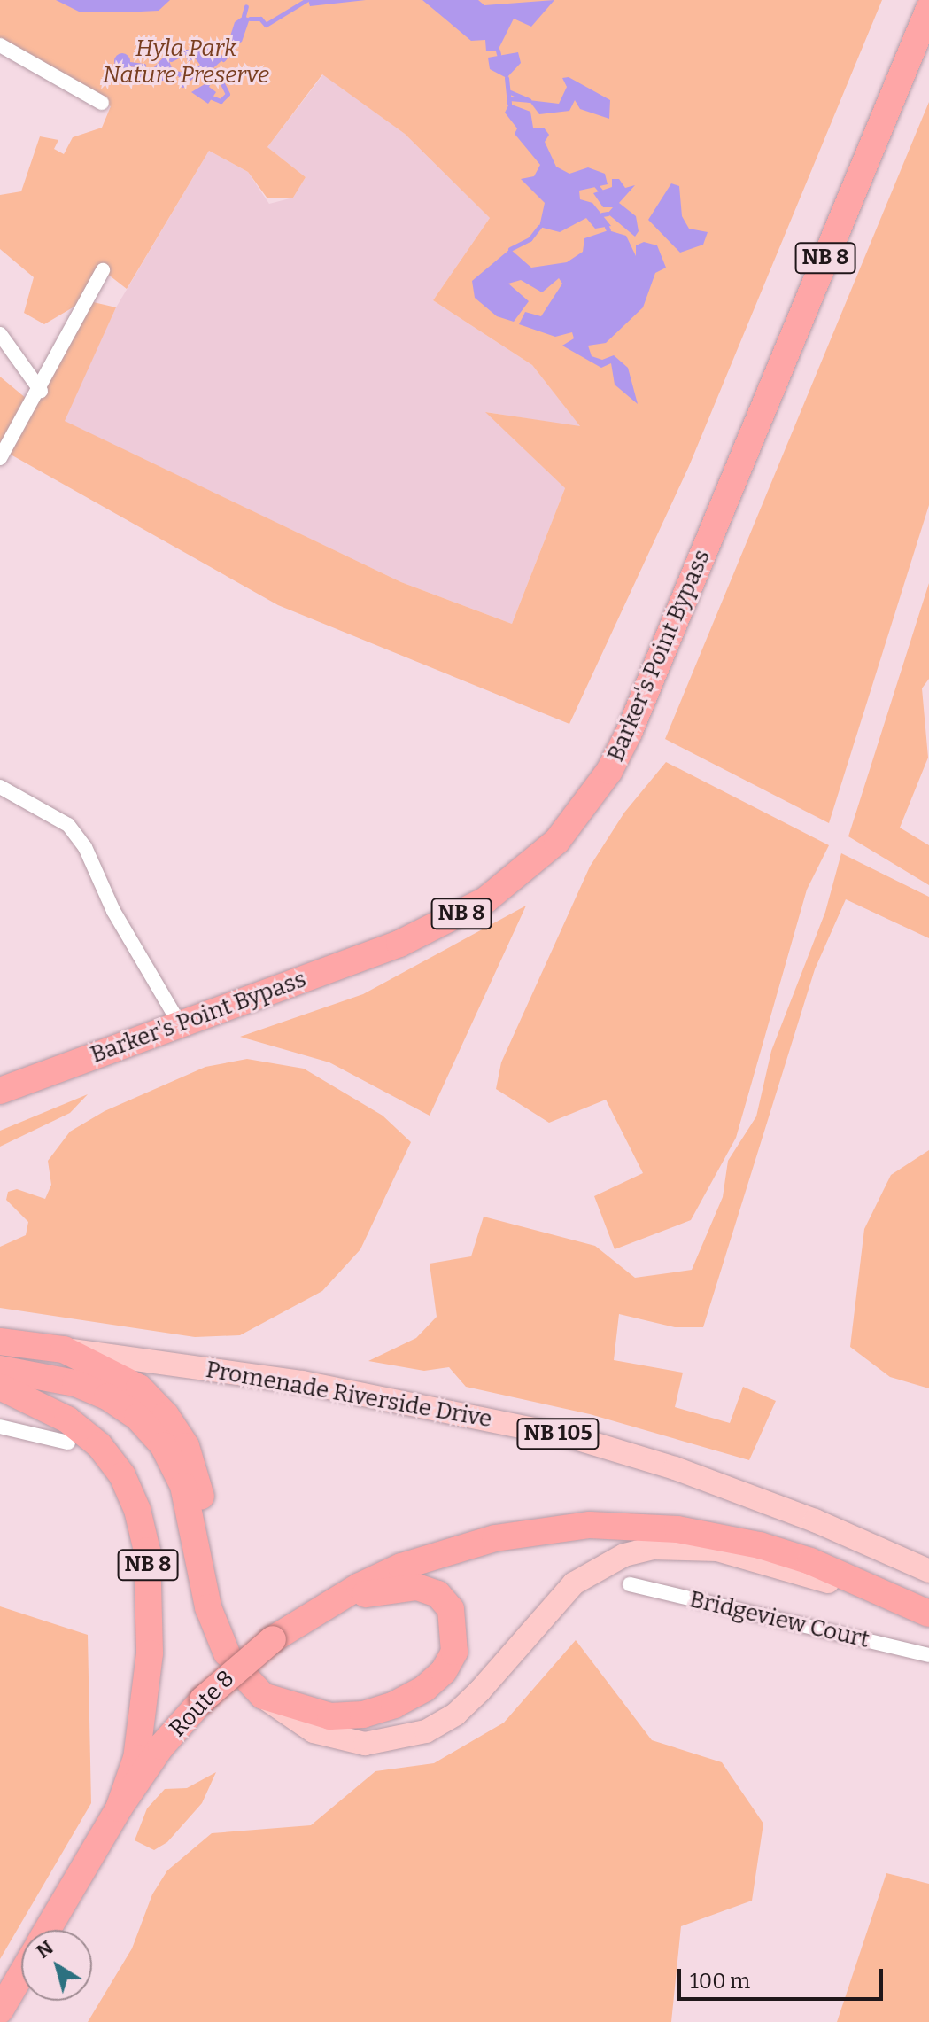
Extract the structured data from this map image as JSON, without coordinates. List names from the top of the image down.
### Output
{
  "streets": {
    "highway": [
      "NB 8",
      "Barker's Point Bypass",
      "Promenade Riverside Drive",
      "NB 105",
      "Route 8"
    ],
    "street": ["Bridgeview Court"]
  },
  "crossings": [
    ["NB 8", "Promenade Riverside Drive"],
    ["NB 8", "Route 8"]
  ],
  "parks": ["Hyla Park Nature Preserve"],
  "scale_bar": "100 m",
  "north": "top left"
}
